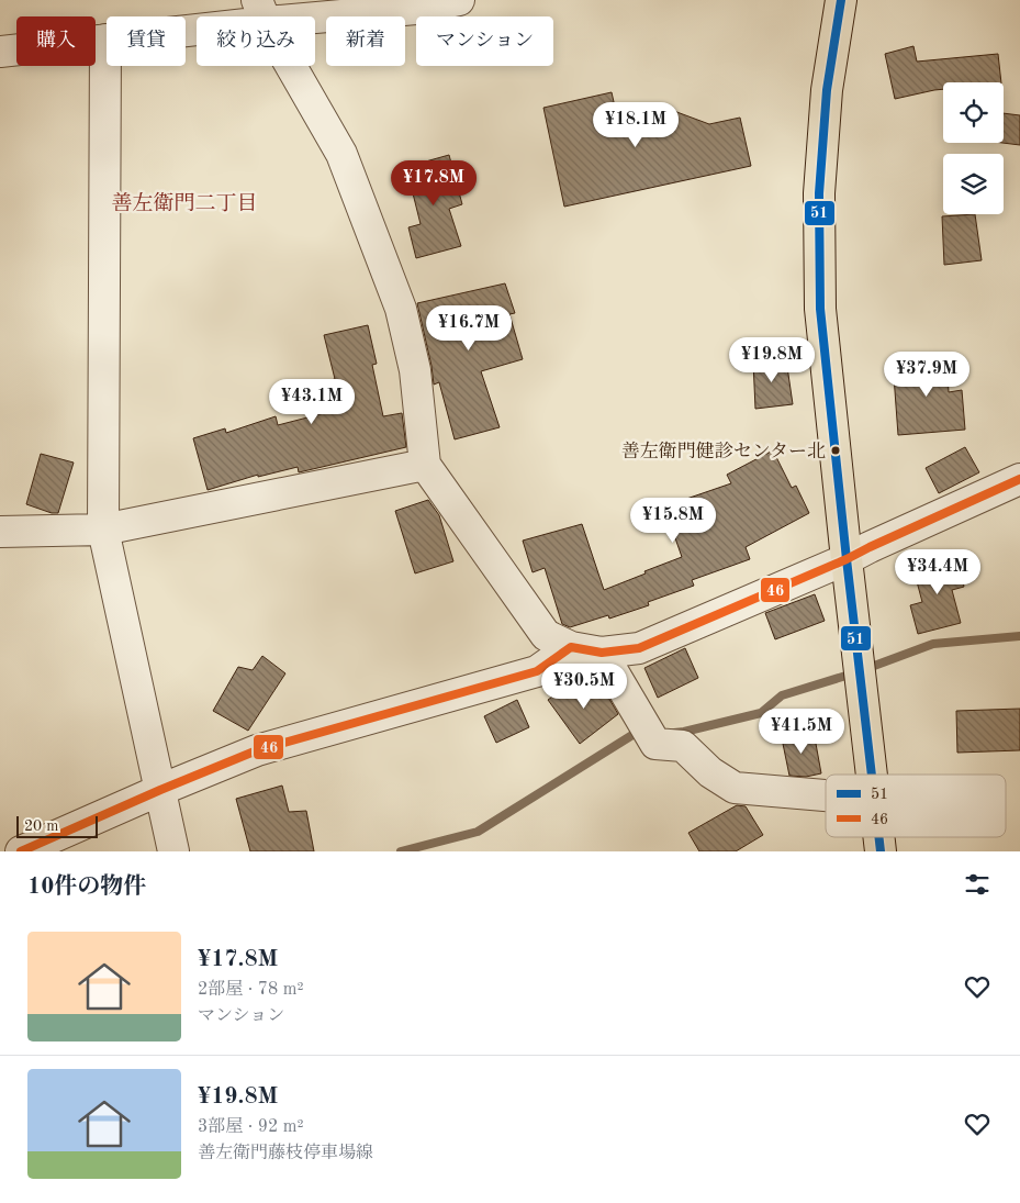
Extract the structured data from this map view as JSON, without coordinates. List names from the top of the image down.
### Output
{
  "districts": ["善左衛門二丁目"],
  "places": ["善左衛門健診センター北"],
  "lines": ["transit line 51", "transit line 46"],
  "legend": ["51", "46"],
  "scale_bar": "20 m",
  "page": {
    "chip": [
      "購入",
      "賃貸",
      "絞り込み",
      "新着",
      "マンション"
    ],
    "price": [
      "¥18.1M",
      "¥17.8M",
      "¥16.7M",
      "¥19.8M",
      "¥37.9M",
      "¥43.1M",
      "¥15.8M",
      "¥34.4M",
      "¥30.5M",
      "¥41.5M"
    ],
    "scale": "20 m",
    "heading": "10件の物件",
    "list": [
      {
        "name": "¥17.8M",
        "note": "2部屋 · 78 m² · マンション"
      },
      {
        "name": "¥19.8M",
        "note": "3部屋 · 92 m² · 善左衛門藤枝停車場線"
      }
    ]
  }
}
